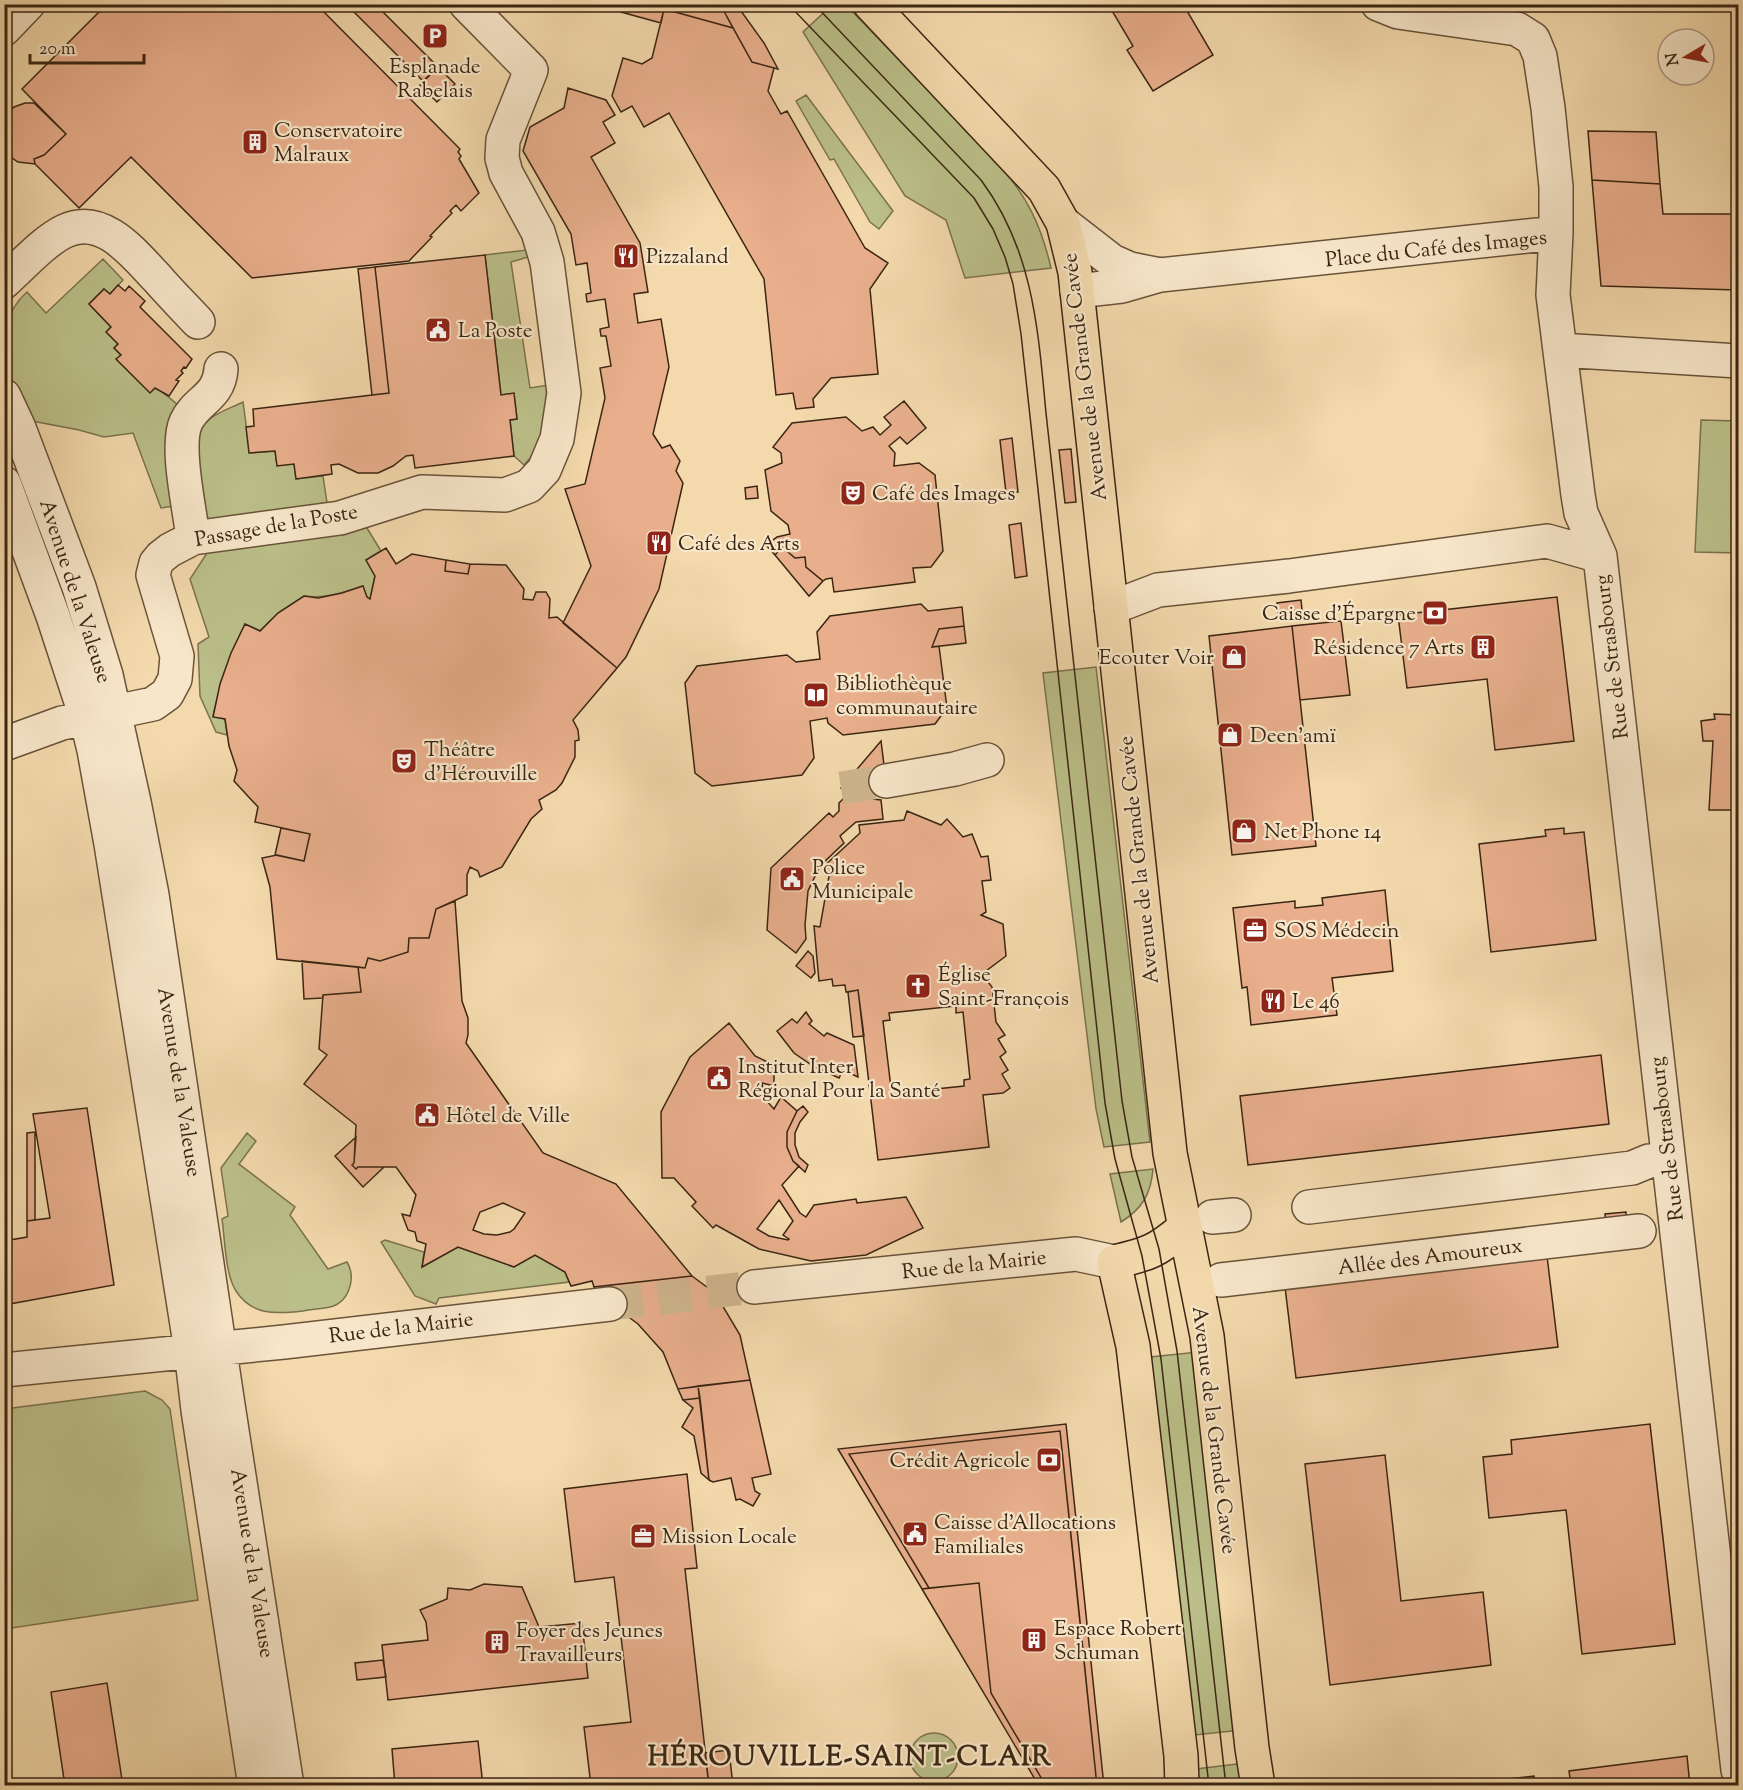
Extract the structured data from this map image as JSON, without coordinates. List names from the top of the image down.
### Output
{
  "streets": {
    "main road": ["Avenue de la Grande Cavée", "Rue de la Mairie"],
    "street": [
      "Place du Café des Images",
      "Passage de la Poste",
      "Avenue de la Valeuse",
      "Rue de Strasbourg",
      "Allée des Amoureux"
    ]
  },
  "crossings": [
    ["Place du Café des Images", "Rue de Strasbourg"],
    ["Avenue de la Grande Cavée", "Rue de la Mairie"],
    ["Passage de la Poste", "Avenue de la Valeuse"],
    ["Avenue de la Valeuse", "Rue de la Mairie"]
  ],
  "districts": ["HÉROUVILLE-SAINT-CLAIR"],
  "places": {
    "parking": ["Esplanade Rabelais"],
    "building": [
      "Conservatoire Malraux",
      "Résidence 7 Arts",
      "Espace Robert Schuman",
      "Foyer des Jeunes Travailleurs"
    ],
    "restaurant": ["Pizzaland", "Café des Arts", "Le 46"],
    "public building": [
      "La Poste",
      "Police Municipale",
      "Institut Inter Régional Pour la Santé",
      "Hôtel de Ville",
      "Caisse d'Allocations Familiales"
    ],
    "theatre": ["Café des Images", "Théâtre d'Hérouville"],
    "bank": ["Caisse d'Épargne", "Crédit Agricole"],
    "shop": ["Ecouter Voir", "Deen'amï", "Net Phone 14"],
    "library": ["Bibliothèque communautaire"],
    "office": ["SOS Médecin", "Mission Locale"],
    "church": ["Église Saint-François"]
  },
  "scale_bar": "20 m",
  "north": "left"
}
